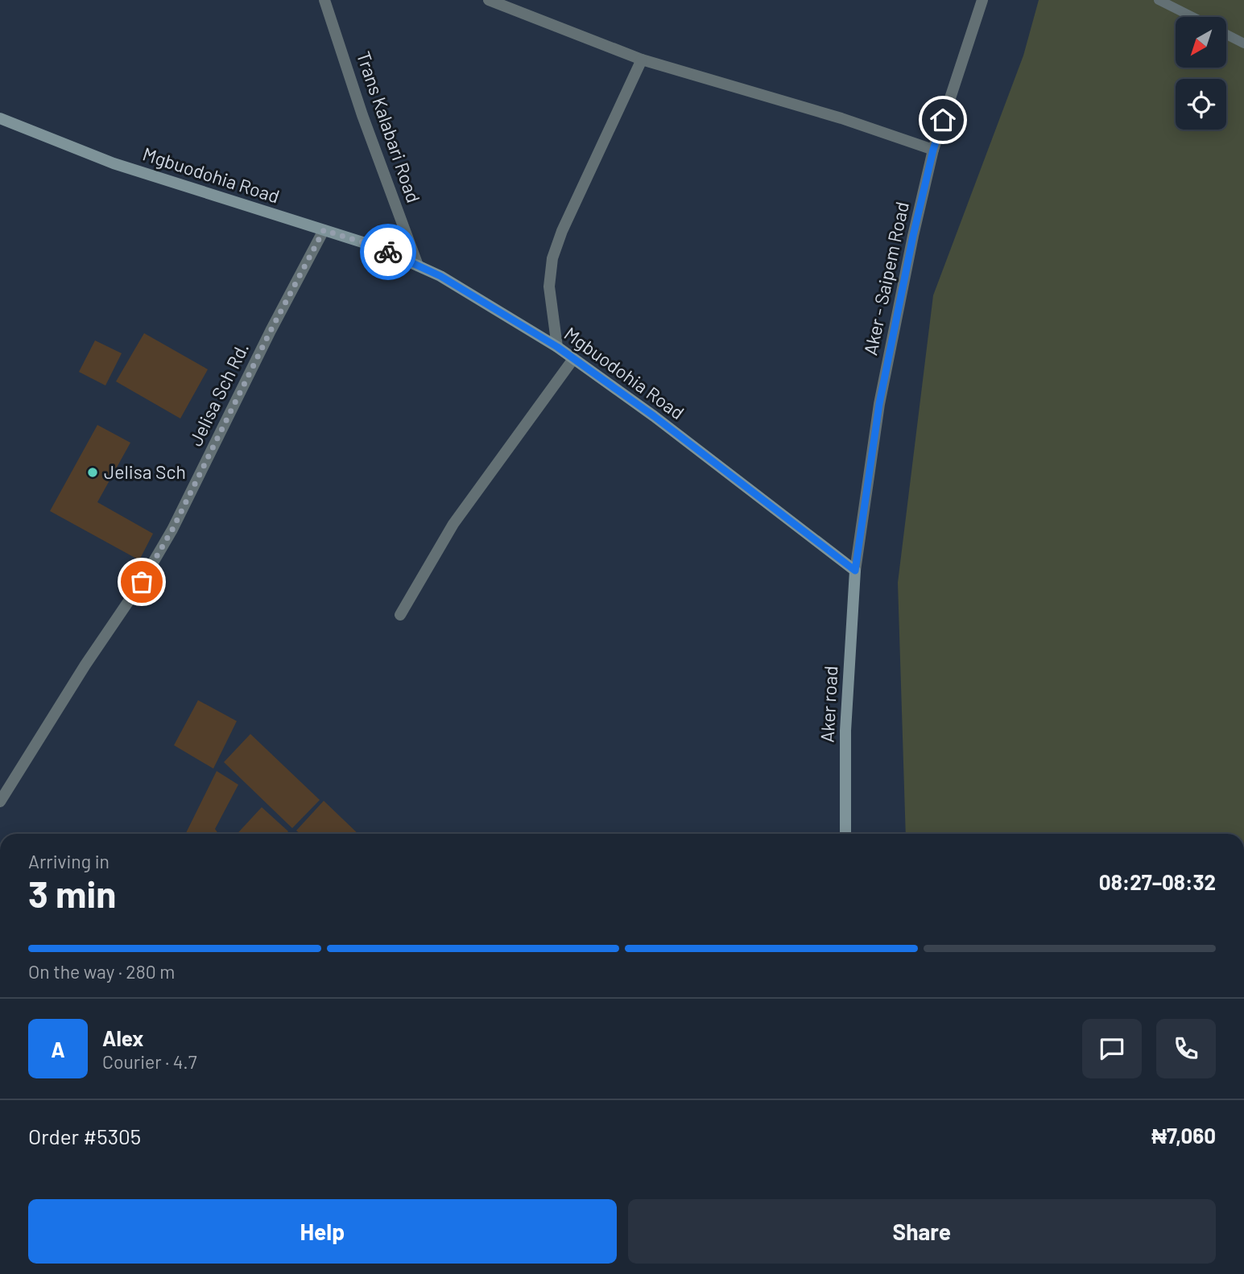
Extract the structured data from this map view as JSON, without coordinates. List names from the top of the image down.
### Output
{
  "streets": {
    "street": [
      "Trans Kalabari Road",
      "Mgbuodohia Road",
      "Aker - Saipem Road",
      "Jelisa Sch Rd.",
      "Aker road"
    ]
  },
  "crossings": [
    ["Trans Kalabari Road", "Mgbuodohia Road"],
    ["Mgbuodohia Road", "Aker - Saipem Road"],
    ["Mgbuodohia Road", "Jelisa Sch Rd."],
    ["Mgbuodohia Road", "Aker road"],
    ["Aker - Saipem Road", "Aker road"]
  ],
  "places": ["Jelisa Sch"],
  "north": "bottom left",
  "page": {
    "heading": ["3 min", "Arriving in", "08:27–08:32"],
    "panel": [
      "Alex",
      "Courier · 4.7",
      "Order #5305",
      "₦7,060"
    ],
    "bar": "On the way · 280 m",
    "round": "A",
    "buttons": ["Help", "Share"]
  }
}
